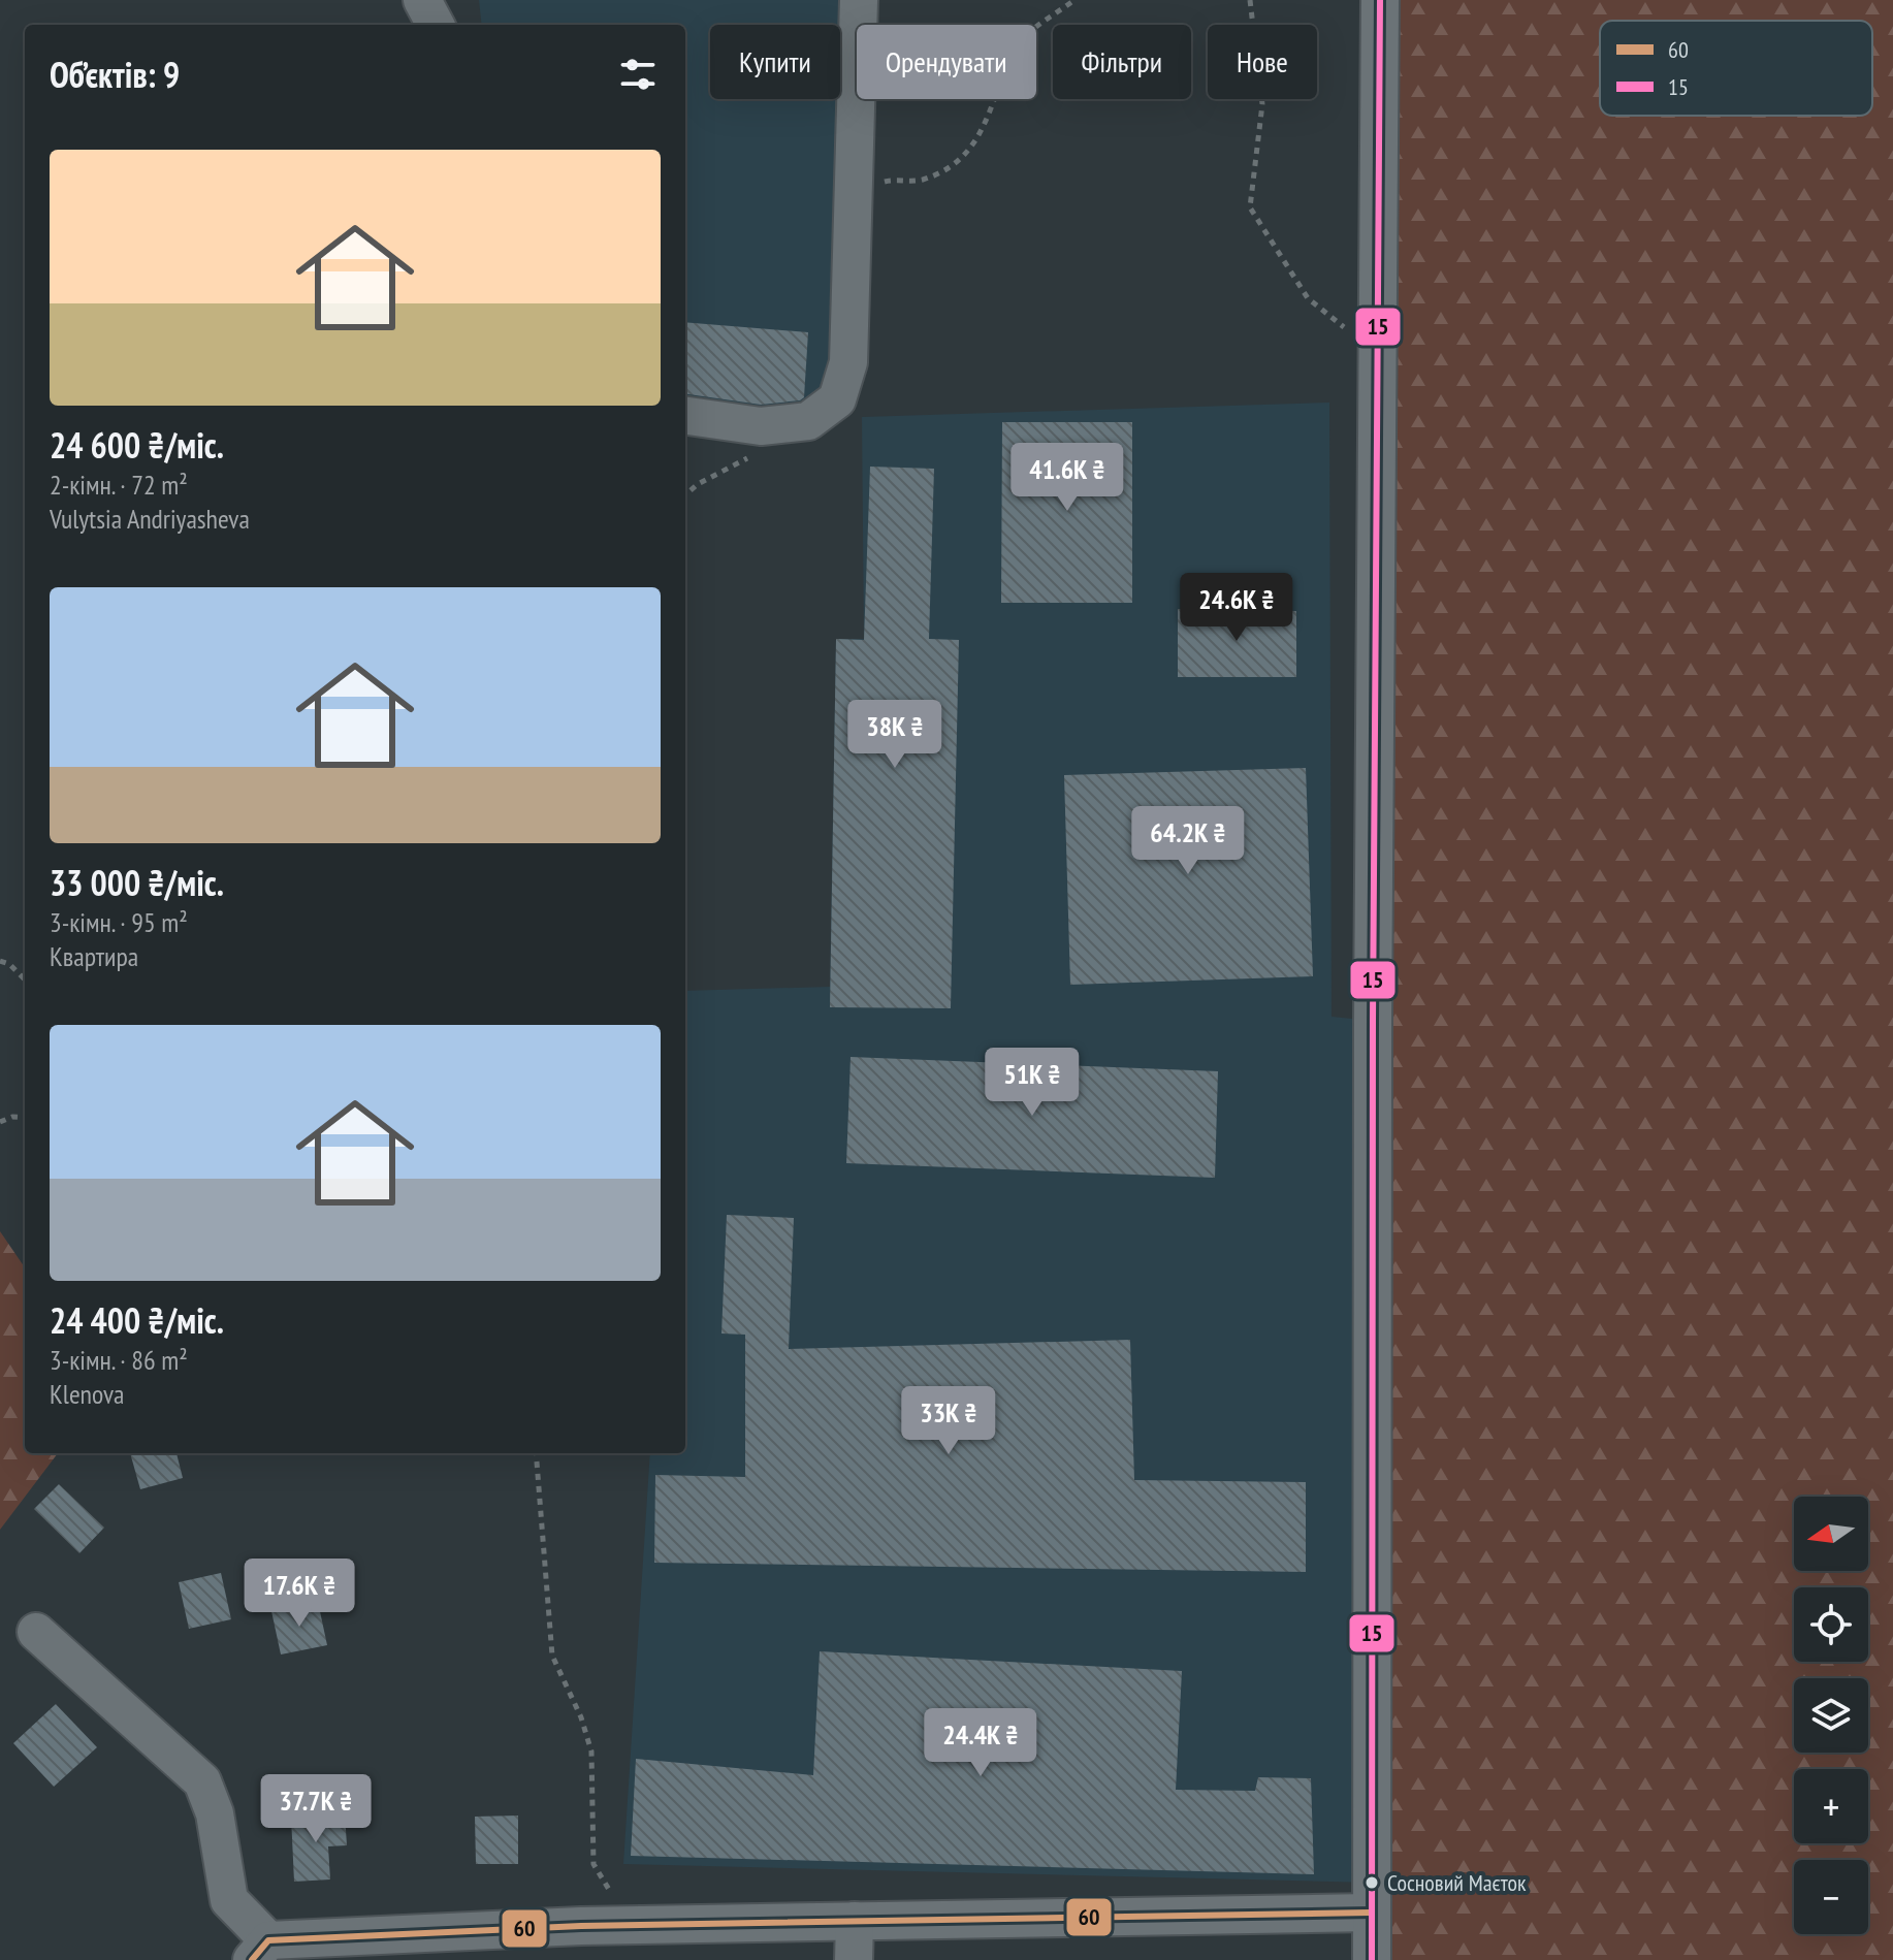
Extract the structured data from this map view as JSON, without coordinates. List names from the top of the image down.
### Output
{
  "places": ["Сосновий Маєток"],
  "lines": ["transit line 15", "transit line 60"],
  "legend": ["60", "15"],
  "north": "left",
  "page": {
    "chip": [
      "Купити",
      "Орендувати",
      "Фільтри",
      "Нове"
    ],
    "heading": "Об’єктів: 9",
    "list": [
      {
        "name": "24 600 ₴/міс.",
        "note": "2-кімн. · 72 m² · Vulytsia Andriyasheva"
      },
      {
        "name": "33 000 ₴/міс.",
        "note": "3-кімн. · 95 m² · Квартира"
      },
      {
        "name": "24 400 ₴/міс.",
        "note": "3-кімн. · 86 m² · Klenova"
      }
    ],
    "price": [
      "41.6K ₴",
      "24.6K ₴",
      "38K ₴",
      "64.2K ₴",
      "51K ₴",
      "33K ₴",
      "17.6K ₴",
      "24.4K ₴",
      "37.7K ₴"
    ],
    "map_buttons": ["+", "−"]
  }
}
